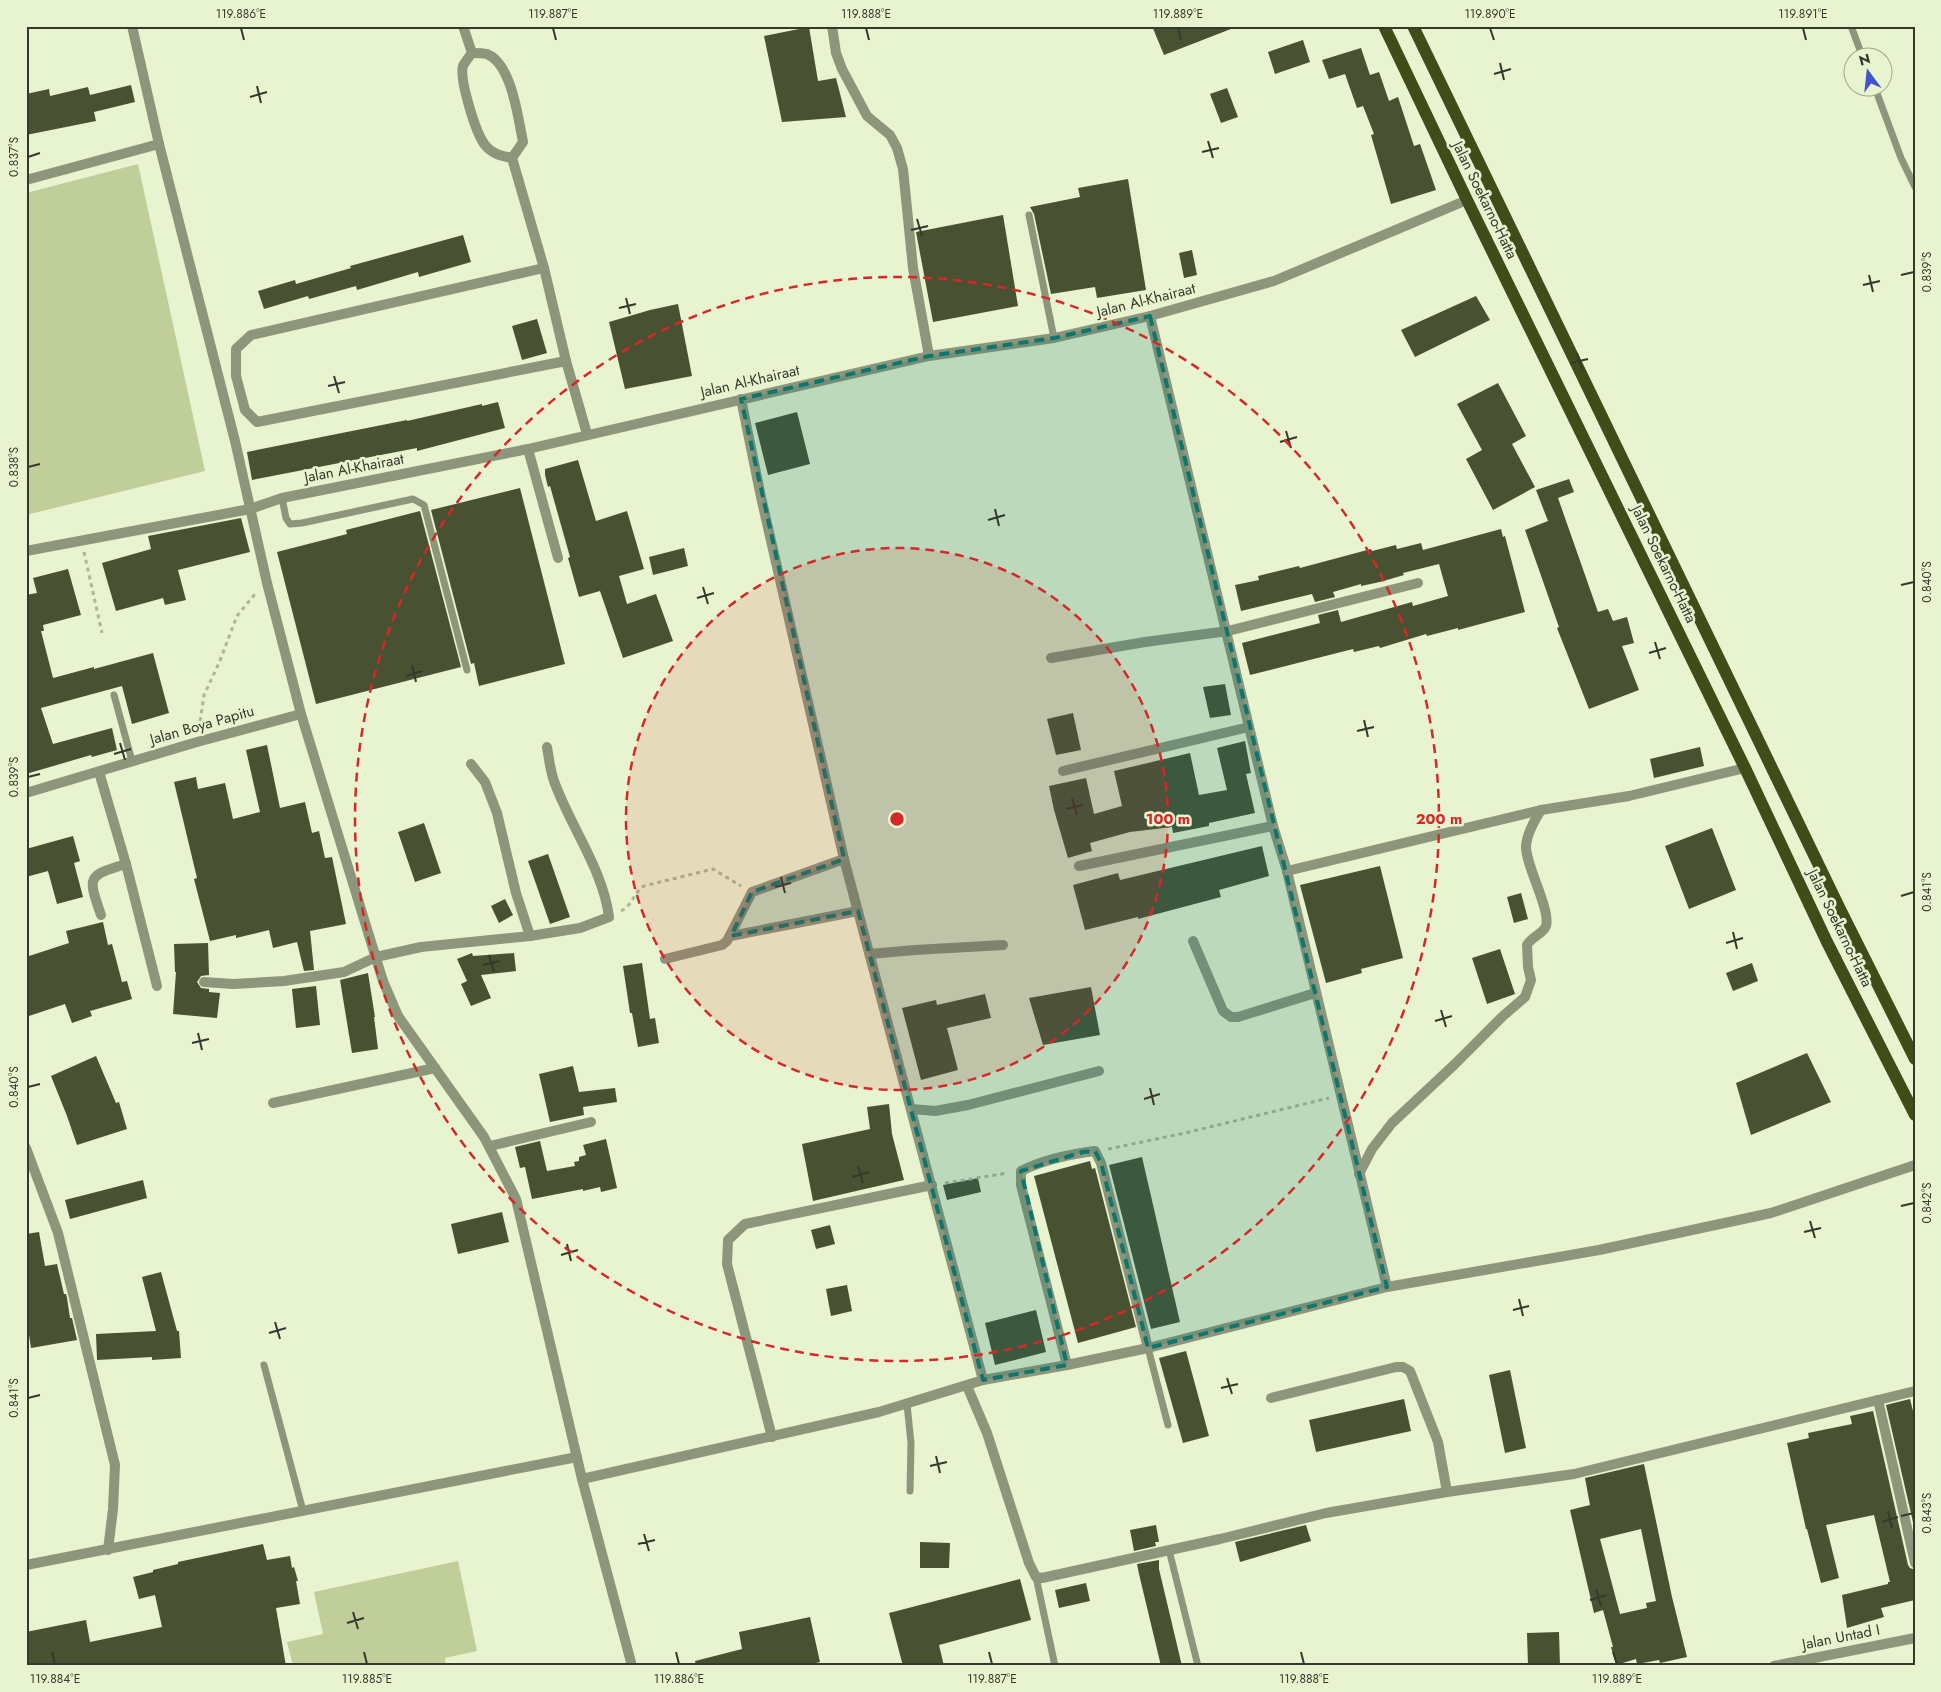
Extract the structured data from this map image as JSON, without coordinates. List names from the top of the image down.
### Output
{
  "streets": {
    "main road": ["Jalan Soekarno-Hatta"],
    "street": ["Jalan Al-Khairaat", "Jalan Boya Papitu", "Jalan Untad I"]
  },
  "crossings": [
    ["Jalan Soekarno-Hatta", "Jalan Al-Khairaat"]
  ],
  "north": "top",
  "coordinates": [
    "119.886°E",
    "119.887°E",
    "119.888°E",
    "119.889°E",
    "119.890°E",
    "119.891°E",
    "0.837°S",
    "0.839°S",
    "0.838°S",
    "0.840°S",
    "0.841°S",
    "0.842°S",
    "0.843°S",
    "119.884°E",
    "119.885°E"
  ],
  "rings": ["100 m", "200 m"]
}
